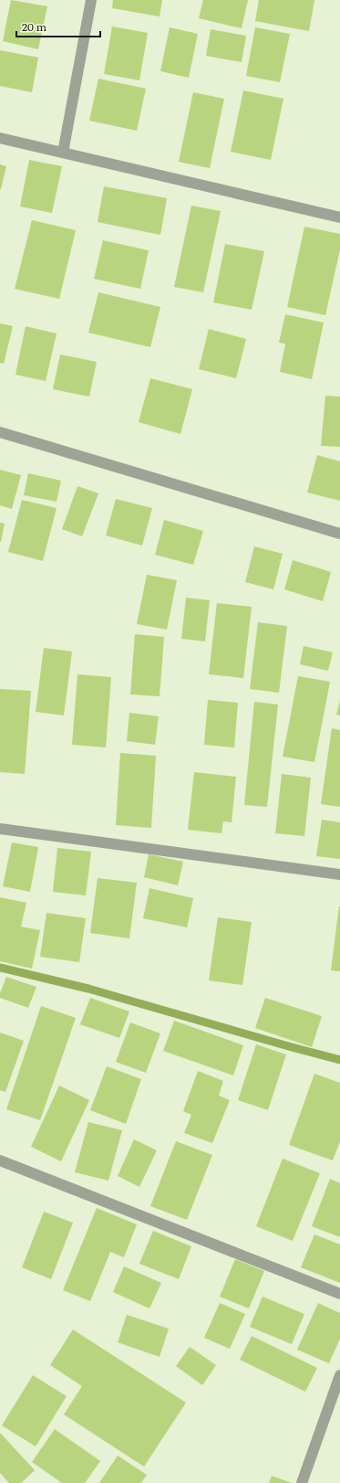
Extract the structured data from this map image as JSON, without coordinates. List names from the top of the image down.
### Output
{
  "scale_bar": "20 m"
}
